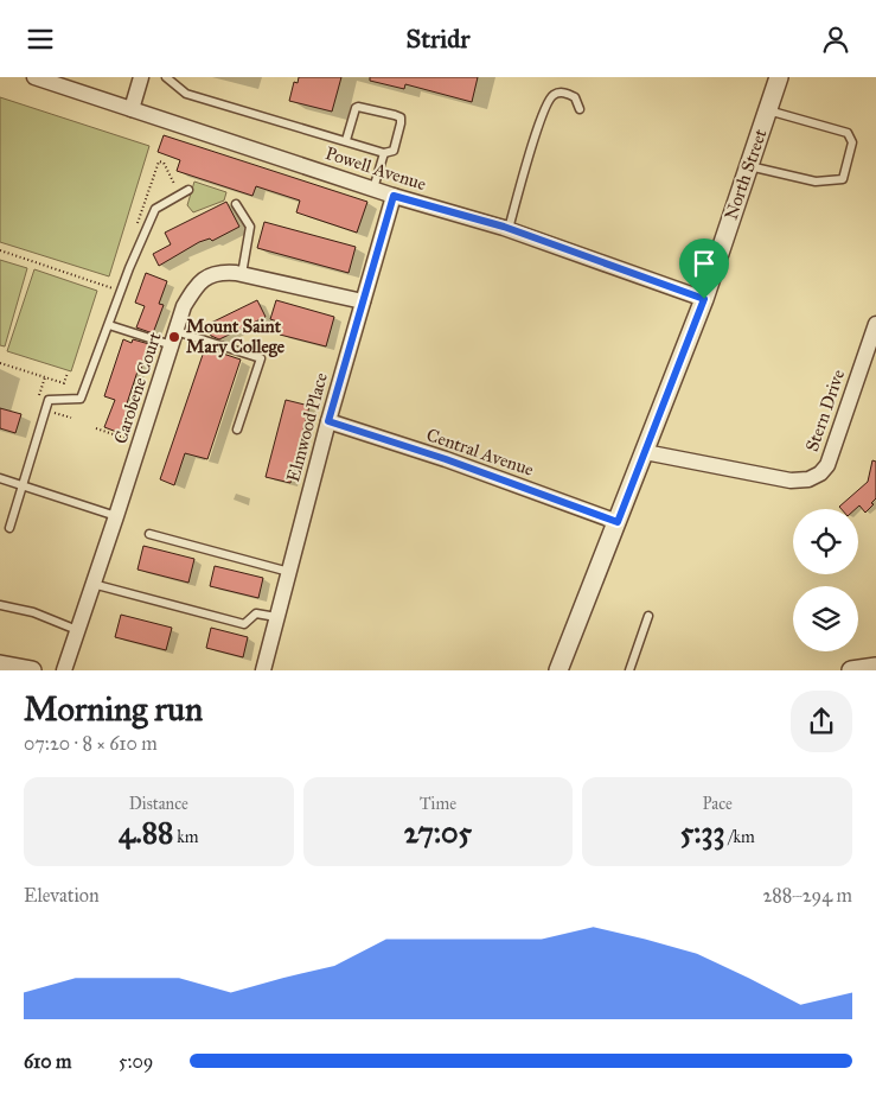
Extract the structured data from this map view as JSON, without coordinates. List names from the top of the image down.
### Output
{
  "streets": {
    "street": [
      "Powell Avenue",
      "North Street",
      "Carobene Court",
      "Stern Drive",
      "Elmwood Place",
      "Central Avenue"
    ]
  },
  "crossings": [
    ["Powell Avenue", "North Street"],
    ["Powell Avenue", "Elmwood Place"],
    ["North Street", "Stern Drive"],
    ["North Street", "Central Avenue"],
    ["Carobene Court", "Elmwood Place"],
    ["Elmwood Place", "Central Avenue"]
  ],
  "places": ["Mount Saint Mary College"],
  "page": {
    "header": "Stridr",
    "heading": ["Morning run", "07:20 · 8 × 610 m"],
    "stats": [
      ["Distance", "4.88 km"],
      ["Time", "27:05"],
      ["Pace", "5:33 /km"]
    ],
    "chart": ["Elevation", "288–294 m"],
    "list": [
      {
        "name": "610 m",
        "note": "5:09"
      }
    ]
  }
}
